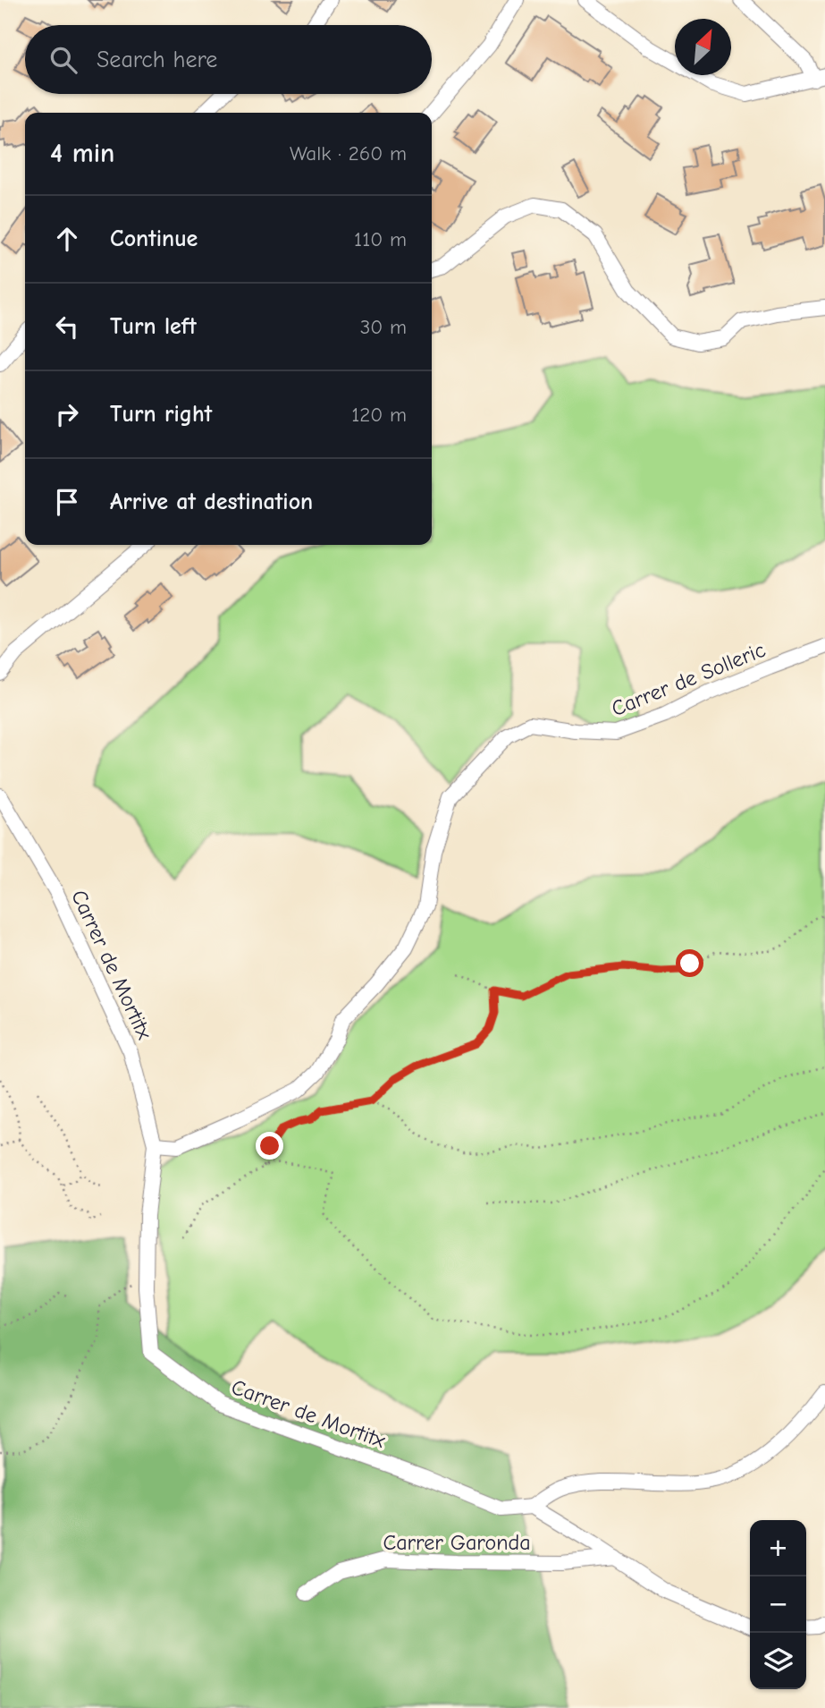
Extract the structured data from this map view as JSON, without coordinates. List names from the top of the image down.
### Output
{
  "streets": {
    "street": ["Carrer de Solleric", "Carrer de Mortitx", "Carrer Garonda"]
  },
  "crossings": [
    ["Carrer de Solleric", "Carrer de Mortitx"]
  ],
  "north": "top right",
  "page": {
    "search": "Search here",
    "heading": ["4 min", "Walk · 260 m"],
    "list": [
      ["Continue", "110 m"],
      ["Turn left", "30 m"],
      ["Turn right", "120 m"],
      "Arrive at destination"
    ],
    "map_buttons": ["+", "−"]
  }
}
